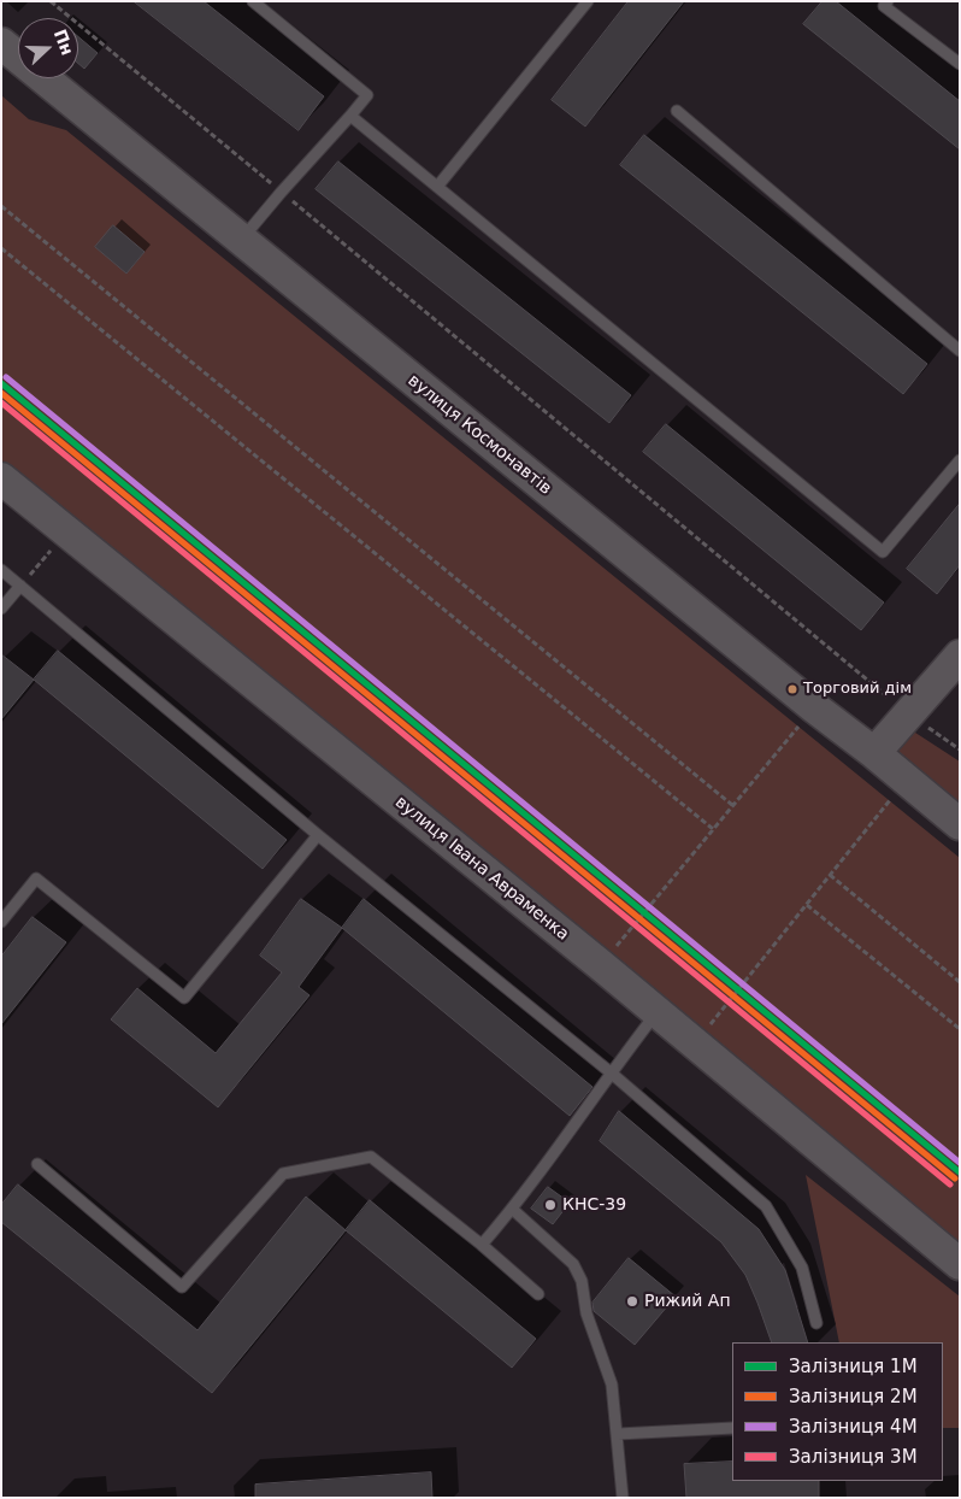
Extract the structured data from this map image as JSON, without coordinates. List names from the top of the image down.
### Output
{
  "streets": {
    "street": ["вулиця Космонавтів", "вулиця Івана Авраменка"]
  },
  "places": ["Торговий дім", "КНС-39", "Рижий Ап"],
  "lines": [
    "rail line 4М",
    "rail line 1М",
    "rail line 2М",
    "rail line 3М"
  ],
  "legend": [
    "Залізниця 1М",
    "Залізниця 2М",
    "Залізниця 4М",
    "Залізниця 3М"
  ],
  "north": "right"
}
